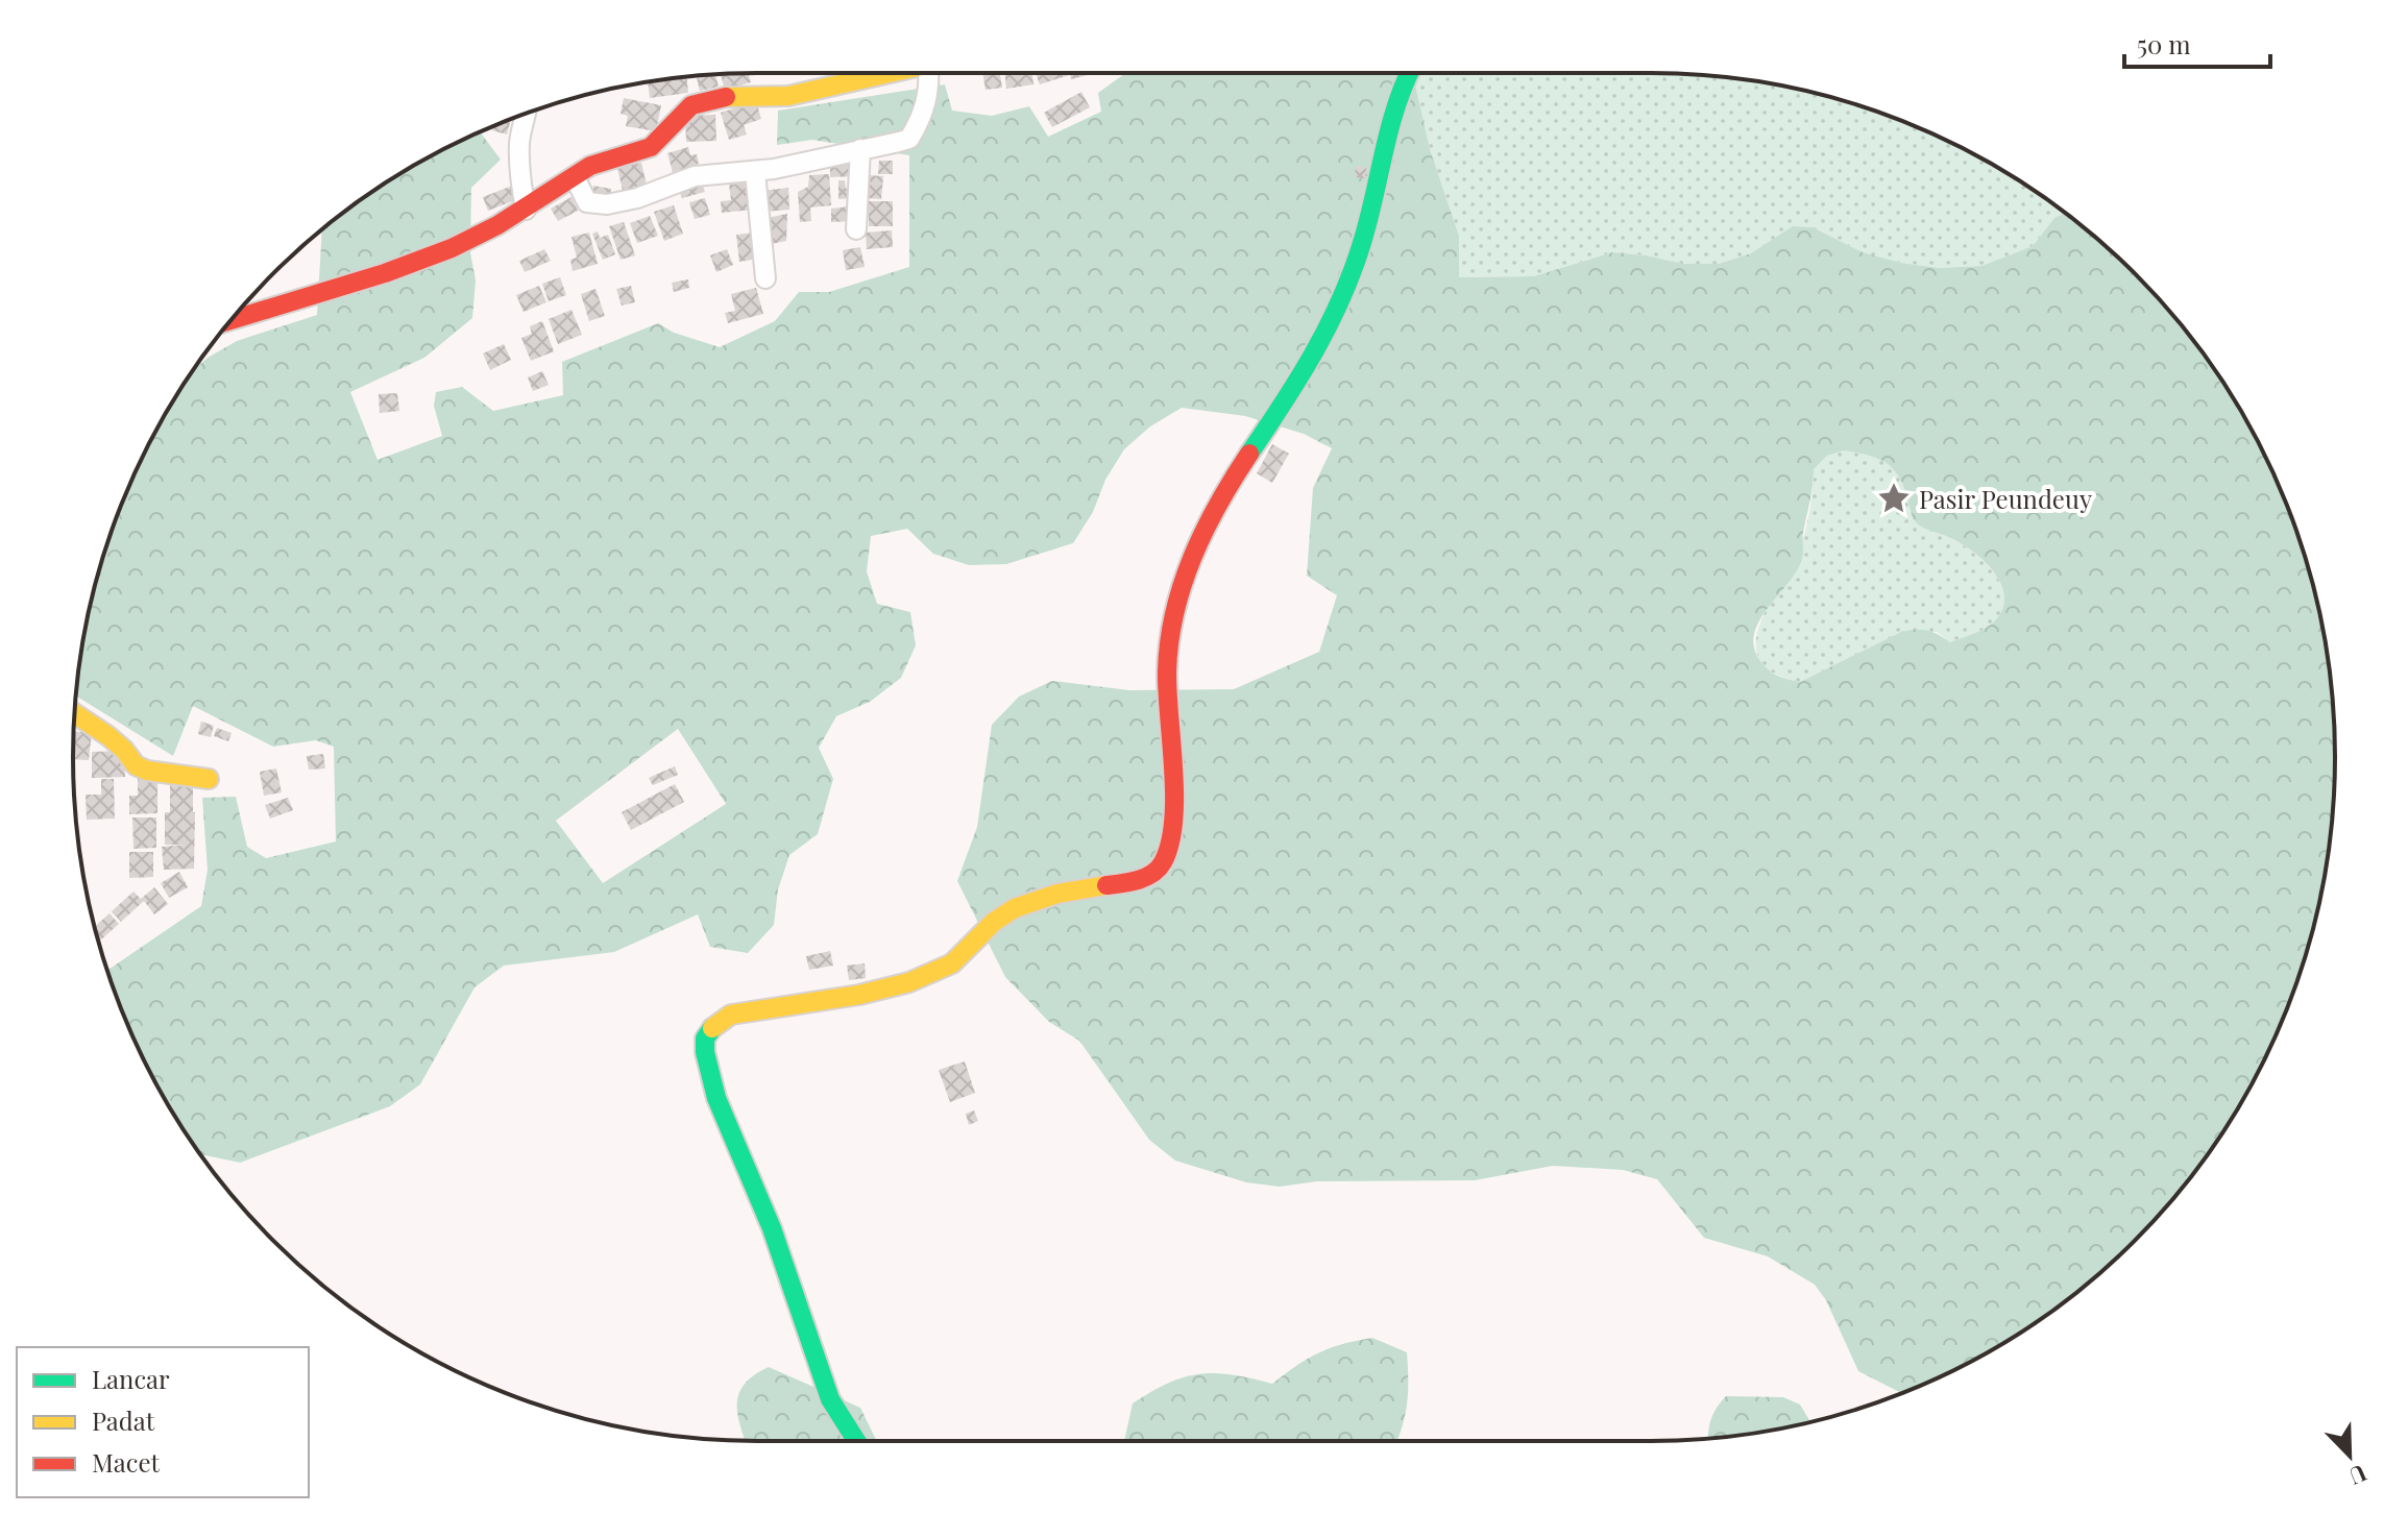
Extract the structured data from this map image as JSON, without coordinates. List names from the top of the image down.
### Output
{
  "places": {
    "place": ["Pasir Peundeuy"]
  },
  "legend": ["Lancar", "Padat", "Macet"],
  "scale_bar": "50 m",
  "north": "bottom right"
}
